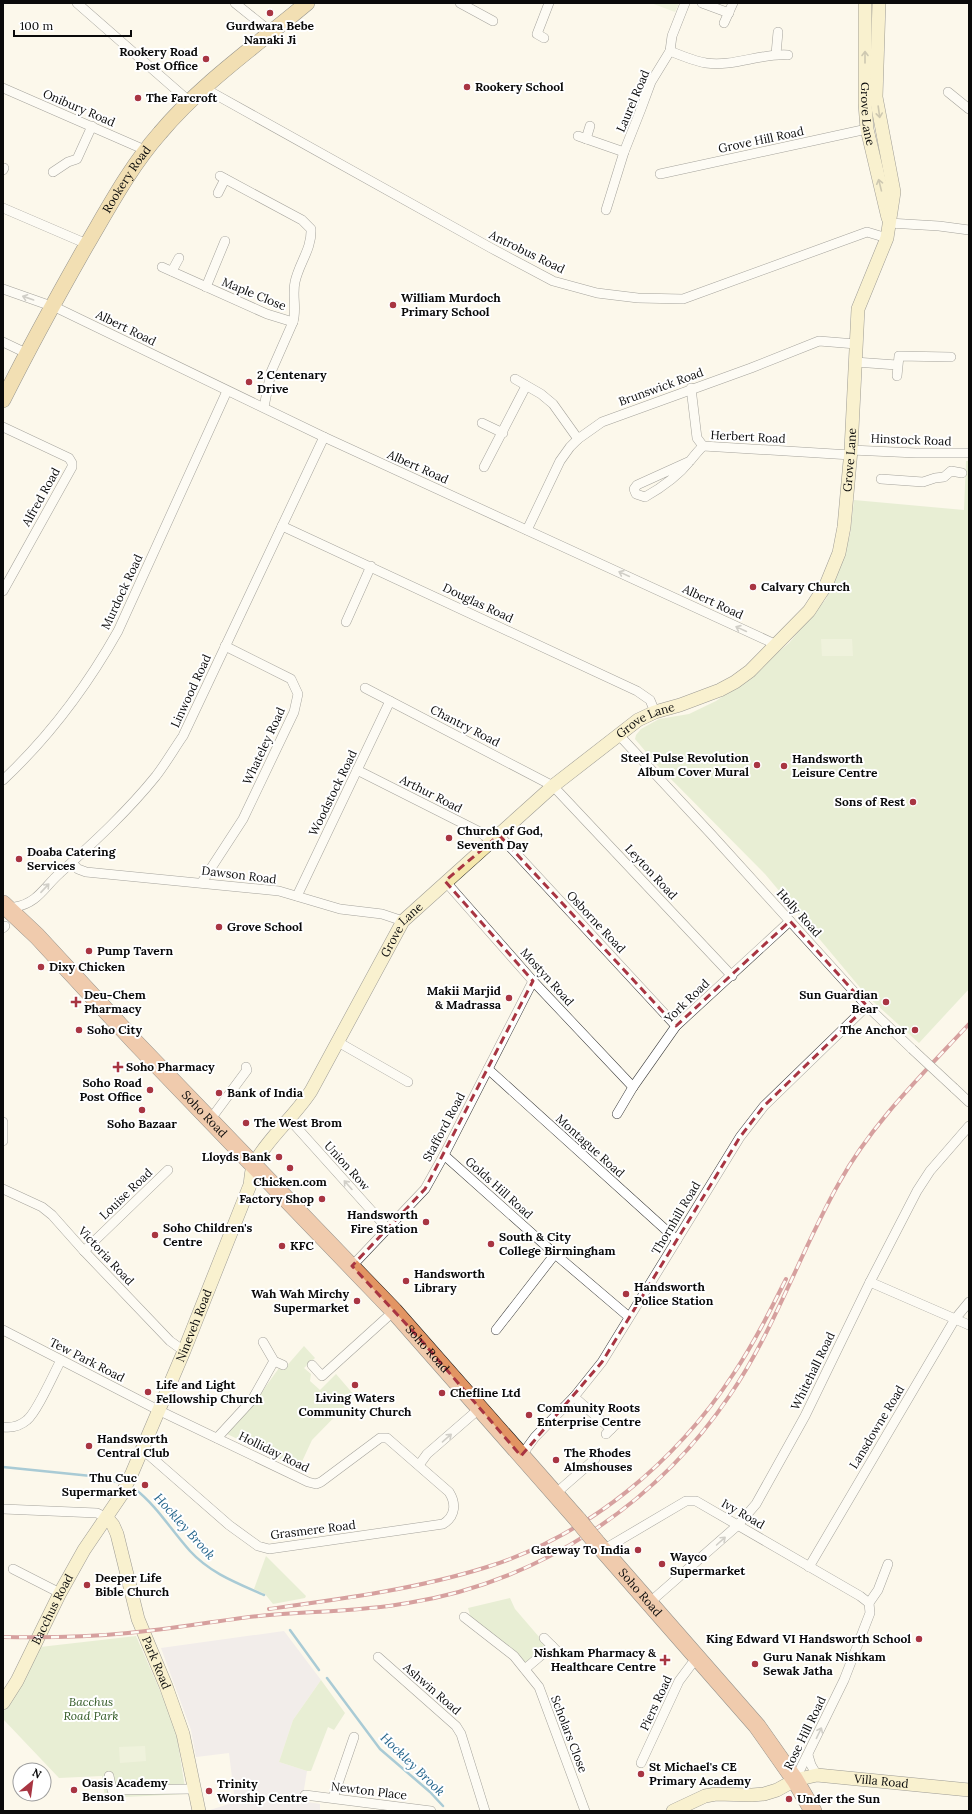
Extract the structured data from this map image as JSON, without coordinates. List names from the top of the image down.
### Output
{
  "streets": {
    "highway": ["Soho Road"],
    "main road": ["Rookery Road"],
    "street": [
      "Laurel Road",
      "Onibury Road",
      "Grove Lane",
      "Grove Hill Road",
      "Antrobus Road",
      "Maple Close",
      "Albert Road",
      "Brunswick Road",
      "Herbert Road",
      "Hinstock Road",
      "Alfred Road",
      "Murdock Road",
      "Douglas Road",
      "Linwood Road",
      "Chantry Road",
      "Whateley Road",
      "Woodstock Road",
      "Arthur Road",
      "Leyton Road",
      "Dawson Road",
      "Holly Road",
      "Osborne Road",
      "Mostyn Road",
      "York Road",
      "Stafford Road",
      "Montague Road",
      "Union Row",
      "Golds Hill Road",
      "Louise Road",
      "Thornhill Road",
      "Victoria Road",
      "Nineveh Road",
      "Tew Park Road",
      "Whitehall Road",
      "Lansdowne Road",
      "Holliday Road",
      "Ivy Road",
      "Grasmere Road",
      "Bacchus Road",
      "Park Road",
      "Ashwin Road",
      "Piers Road",
      "Rose Hill Road",
      "Scholars Close",
      "Villa Road",
      "Newton Place"
    ]
  },
  "crossings": [
    ["Onibury Road", "Rookery Road"],
    ["Grove Lane", "Grove Hill Road"],
    ["Grove Lane", "Antrobus Road"],
    ["Grove Lane", "Albert Road"],
    ["Grove Lane", "Brunswick Road"],
    ["Grove Lane", "Herbert Road"],
    ["Grove Lane", "Hinstock Road"],
    ["Grove Lane", "Douglas Road"],
    ["Grove Lane", "Chantry Road"],
    ["Grove Lane", "Arthur Road"],
    ["Grove Lane", "Leyton Road"],
    ["Grove Lane", "Dawson Road"],
    ["Grove Lane", "Holly Road"],
    ["Grove Lane", "Osborne Road"],
    ["Grove Lane", "Mostyn Road"],
    ["Grove Lane", "Soho Road"],
    ["Grove Lane", "Union Row"],
    ["Grove Lane", "Nineveh Road"],
    ["Rookery Road", "Antrobus Road"],
    ["Rookery Road", "Albert Road"],
    ["Albert Road", "Brunswick Road"],
    ["Albert Road", "Murdock Road"],
    ["Albert Road", "Linwood Road"],
    ["Brunswick Road", "Herbert Road"],
    ["Herbert Road", "Hinstock Road"],
    ["Douglas Road", "Linwood Road"],
    ["Linwood Road", "Whateley Road"],
    ["Linwood Road", "Dawson Road"],
    ["Linwood Road", "Soho Road"],
    ["Chantry Road", "Woodstock Road"],
    ["Chantry Road", "Leyton Road"],
    ["Whateley Road", "Dawson Road"],
    ["Woodstock Road", "Arthur Road"],
    ["Woodstock Road", "Dawson Road"],
    ["Arthur Road", "Osborne Road"],
    ["Leyton Road", "York Road"],
    ["Holly Road", "York Road"],
    ["Holly Road", "Thornhill Road"],
    ["Osborne Road", "York Road"],
    ["Mostyn Road", "York Road"],
    ["Mostyn Road", "Stafford Road"],
    ["Soho Road", "Stafford Road"],
    ["Soho Road", "Thornhill Road"],
    ["Soho Road", "Nineveh Road"],
    ["Soho Road", "Whitehall Road"],
    ["Soho Road", "Ivy Road"],
    ["Soho Road", "Piers Road"],
    ["Soho Road", "Rose Hill Road"],
    ["Soho Road", "Villa Road"],
    ["Stafford Road", "Montague Road"],
    ["Stafford Road", "Union Row"],
    ["Stafford Road", "Golds Hill Road"],
    ["Montague Road", "Thornhill Road"],
    ["Golds Hill Road", "Thornhill Road"],
    ["Louise Road", "Victoria Road"],
    ["Victoria Road", "Nineveh Road"],
    ["Nineveh Road", "Tew Park Road"],
    ["Nineveh Road", "Holliday Road"],
    ["Nineveh Road", "Grasmere Road"],
    ["Nineveh Road", "Bacchus Road"],
    ["Nineveh Road", "Park Road"],
    ["Tew Park Road", "Holliday Road"],
    ["Whitehall Road", "Ivy Road"],
    ["Lansdowne Road", "Ivy Road"],
    ["Holliday Road", "Grasmere Road"],
    ["Ivy Road", "Rose Hill Road"],
    ["Bacchus Road", "Park Road"],
    ["Rose Hill Road", "Villa Road"]
  ],
  "one_way": ["Albert Road", "Union Row", "Rose Hill Road"],
  "water": ["Hockley Brook"],
  "parks": ["Bacchus Road Park"],
  "places": {
    "other": [
      "Gurdwara Bebe Nanaki Ji",
      "Rookery Road Post Office",
      "Rookery School",
      "The Farcroft",
      "William Murdoch Primary School",
      "2 Centenary Drive",
      "Calvary Church",
      "Steel Pulse Revolution Album Cover Mural",
      "Handsworth Leisure Centre",
      "Sons of Rest",
      "Church of God, Seventh Day",
      "Doaba Catering Services",
      "Grove School",
      "Pump Tavern",
      "Dixy Chicken",
      "Makii Marjid & Madrassa",
      "Sun Guardian Bear",
      "Soho City",
      "The Anchor",
      "Soho Road Post Office",
      "Bank of India",
      "Soho Bazaar",
      "The West Brom",
      "Lloyds Bank",
      "Chicken.com",
      "Factory Shop",
      "Handsworth Fire Station",
      "Soho Children's Centre",
      "South & City College Birmingham",
      "KFC",
      "Handsworth Library",
      "Handsworth Police Station",
      "Wah Wah Mirchy Supermarket",
      "Living Waters Community Church",
      "Life and Light Fellowship Church",
      "Chefline Ltd",
      "Community Roots Enterprise Centre",
      "Handsworth Central Club",
      "The Rhodes Almshouses",
      "Thu Cuc Supermarket",
      "Gateway To India",
      "Wayco Supermarket",
      "Deeper Life Bible Church",
      "King Edward VI Handsworth School",
      "Guru Nanak Nishkam Sewak Jatha",
      "St Michael's CE Primary Academy",
      "Oasis Academy Benson",
      "Trinity Worship Centre",
      "Under the Sun"
    ],
    "health": ["Deu-Chem Pharmacy", "Soho Pharmacy", "Nishkam Pharmacy & Healthcare Centre"]
  },
  "scale_bar": "100 m",
  "north": "top right"
}
